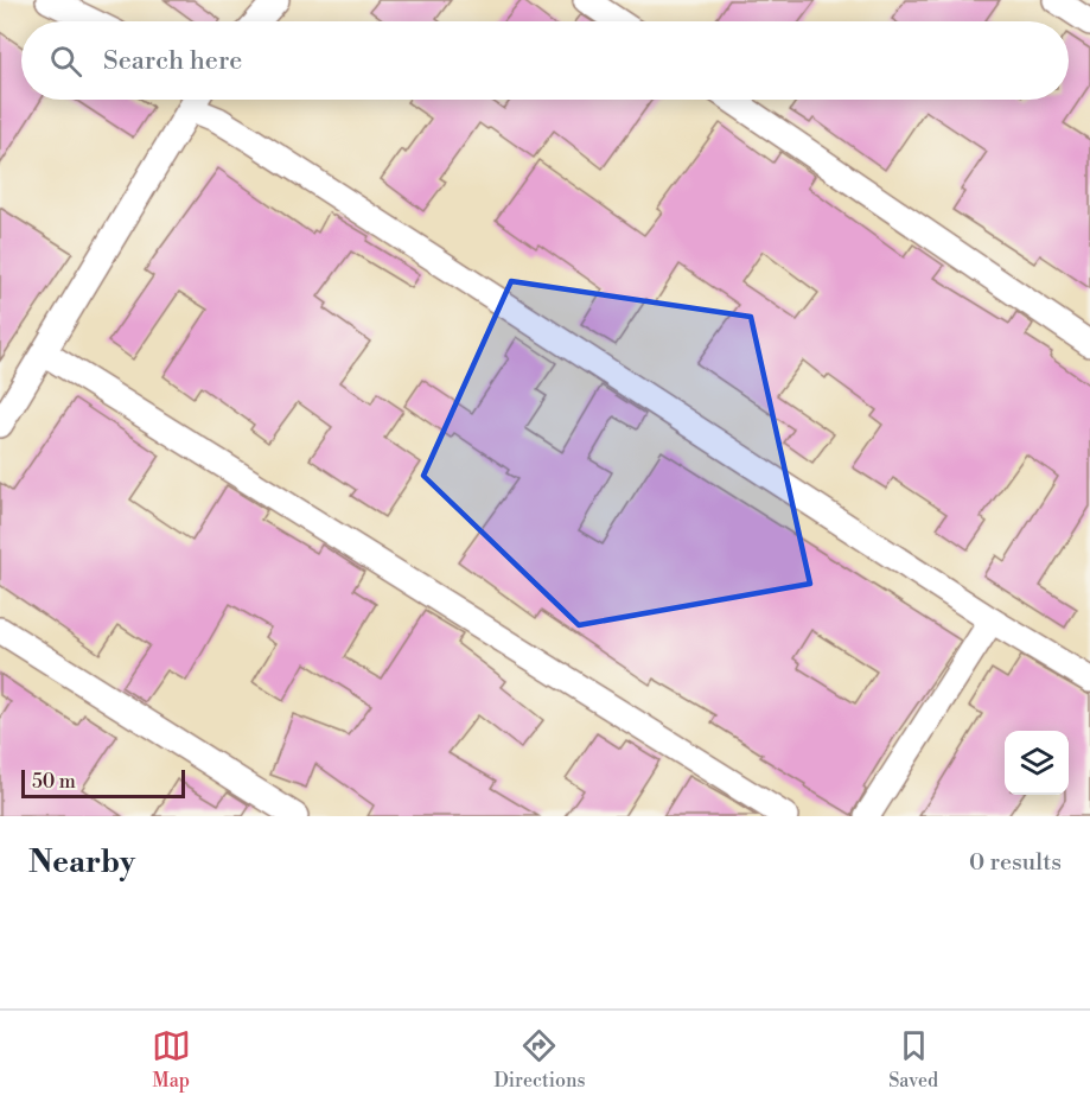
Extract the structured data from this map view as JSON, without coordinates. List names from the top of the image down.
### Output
{
  "scale_bar": "50 m",
  "page": {
    "search": "Search here",
    "scale": "50 m",
    "heading": ["Nearby", "0 results"],
    "nav": ["Map", "Directions", "Saved"]
  }
}
